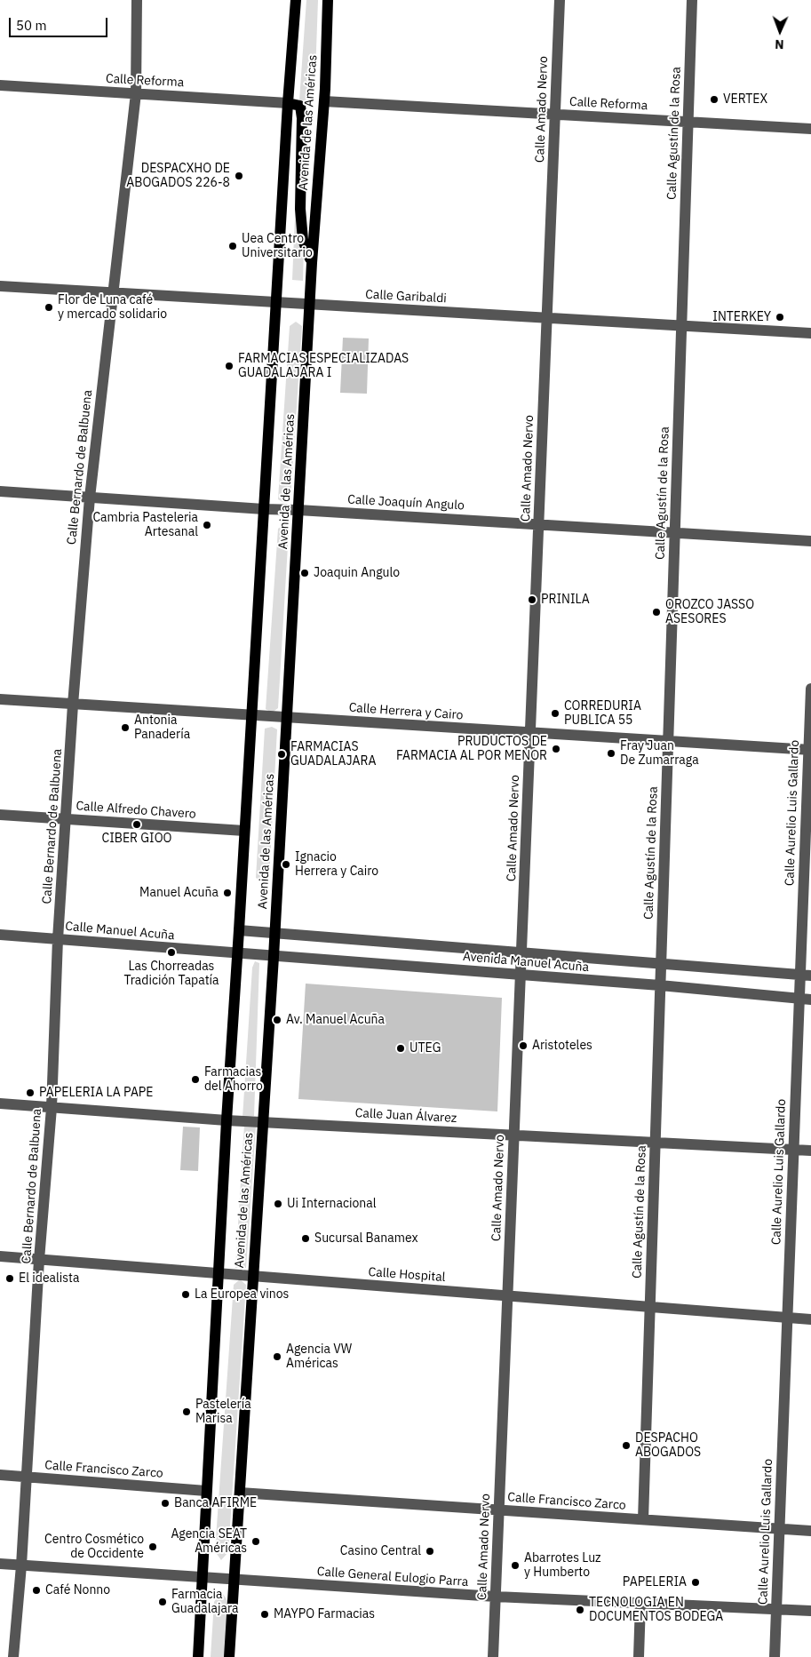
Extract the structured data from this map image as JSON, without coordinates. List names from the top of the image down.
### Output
{
  "streets": {
    "main road": ["Avenida de las Américas"],
    "street": [
      "Calle Reforma",
      "Calle Amado Nervo",
      "Calle Agustín de la Rosa",
      "Calle Garibaldi",
      "Calle Bernardo de Balbuena",
      "Calle Joaquín Angulo",
      "Calle Herrera y Cairo",
      "Calle Alfredo Chavero",
      "Calle Aurelio Luis Gallardo",
      "Calle Manuel Acuña",
      "Avenida Manuel Acuña",
      "Calle Juan Álvarez",
      "Calle Hospital",
      "Calle Francisco Zarco",
      "Calle General Eulogio Parra"
    ]
  },
  "crossings": [
    ["Calle Reforma", "Calle Amado Nervo"],
    ["Calle Reforma", "Avenida de las Américas"],
    ["Calle Reforma", "Calle Agustín de la Rosa"],
    ["Calle Reforma", "Calle Bernardo de Balbuena"],
    ["Calle Amado Nervo", "Calle Garibaldi"],
    ["Calle Amado Nervo", "Calle Joaquín Angulo"],
    ["Calle Amado Nervo", "Calle Herrera y Cairo"],
    ["Calle Amado Nervo", "Avenida Manuel Acuña"],
    ["Calle Amado Nervo", "Calle Juan Álvarez"],
    ["Calle Amado Nervo", "Calle Hospital"],
    ["Calle Amado Nervo", "Calle Francisco Zarco"],
    ["Calle Amado Nervo", "Calle General Eulogio Parra"],
    ["Avenida de las Américas", "Calle Garibaldi"],
    ["Avenida de las Américas", "Calle Joaquín Angulo"],
    ["Avenida de las Américas", "Calle Herrera y Cairo"],
    ["Avenida de las Américas", "Calle Alfredo Chavero"],
    ["Avenida de las Américas", "Calle Manuel Acuña"],
    ["Avenida de las Américas", "Avenida Manuel Acuña"],
    ["Avenida de las Américas", "Calle Juan Álvarez"],
    ["Avenida de las Américas", "Calle Hospital"],
    ["Avenida de las Américas", "Calle Francisco Zarco"],
    ["Avenida de las Américas", "Calle General Eulogio Parra"],
    ["Calle Agustín de la Rosa", "Calle Garibaldi"],
    ["Calle Agustín de la Rosa", "Calle Joaquín Angulo"],
    ["Calle Agustín de la Rosa", "Calle Herrera y Cairo"],
    ["Calle Agustín de la Rosa", "Avenida Manuel Acuña"],
    ["Calle Agustín de la Rosa", "Calle Juan Álvarez"],
    ["Calle Agustín de la Rosa", "Calle Hospital"],
    ["Calle Agustín de la Rosa", "Calle Francisco Zarco"],
    ["Calle Garibaldi", "Calle Bernardo de Balbuena"],
    ["Calle Bernardo de Balbuena", "Calle Joaquín Angulo"],
    ["Calle Bernardo de Balbuena", "Calle Herrera y Cairo"],
    ["Calle Bernardo de Balbuena", "Calle Alfredo Chavero"],
    ["Calle Bernardo de Balbuena", "Calle Manuel Acuña"],
    ["Calle Bernardo de Balbuena", "Calle Juan Álvarez"],
    ["Calle Bernardo de Balbuena", "Calle Hospital"],
    ["Calle Bernardo de Balbuena", "Calle Francisco Zarco"],
    ["Calle Bernardo de Balbuena", "Calle General Eulogio Parra"],
    ["Calle Herrera y Cairo", "Calle Aurelio Luis Gallardo"],
    ["Calle Aurelio Luis Gallardo", "Avenida Manuel Acuña"],
    ["Calle Aurelio Luis Gallardo", "Calle Juan Álvarez"],
    ["Calle Aurelio Luis Gallardo", "Calle Hospital"],
    ["Calle Aurelio Luis Gallardo", "Calle Francisco Zarco"],
    ["Calle Aurelio Luis Gallardo", "Calle General Eulogio Parra"],
    ["Calle Manuel Acuña", "Avenida Manuel Acuña"]
  ],
  "places": [
    "VERTEX",
    "DESPACXHO DE ABOGADOS 226-8",
    "Uea Centro Universitario",
    "Flor de Luna café y mercado solidario",
    "INTERKEY",
    "FARMACIAS ESPECIALIZADAS GUADALAJARA I",
    "Cambria Pasteleria Artesanal",
    "Joaquin Angulo",
    "PRINILA",
    "OROZCO JASSO ASESORES",
    "CORREDURIA PUBLICA 55",
    "Antonia Panadería",
    "PRUDUCTOS DE FARMACIA AL POR MENOR",
    "Fray Juan De Zumarraga",
    "FARMACIAS GUADALAJARA",
    "CIBER GIOO",
    "Ignacio Herrera y Cairo",
    "Manuel Acuña",
    "Las Chorreadas Tradición Tapatía",
    "Av. Manuel Acuña",
    "Aristoteles",
    "UTEG",
    "Farmacias del Ahorro",
    "PAPELERIA LA PAPE",
    "Ui Internacional",
    "Sucursal Banamex",
    "El idealista",
    "La Europea vinos",
    "Agencia VW Américas",
    "Pastelería Marisa",
    "DESPACHO ABOGADOS",
    "Banca AFIRME",
    "Agencia SEAT Américas",
    "Centro Cosmético de Occidente",
    "Casino Central",
    "Abarrotes Luz y Humberto",
    "PAPELERIA",
    "Café Nonno",
    "Farmacia Guadalajara",
    "TECNOLOGIA EN DOCUMENTOS BODEGA",
    "MAYPO Farmacias"
  ],
  "scale_bar": "50 m",
  "north": "bottom"
}
